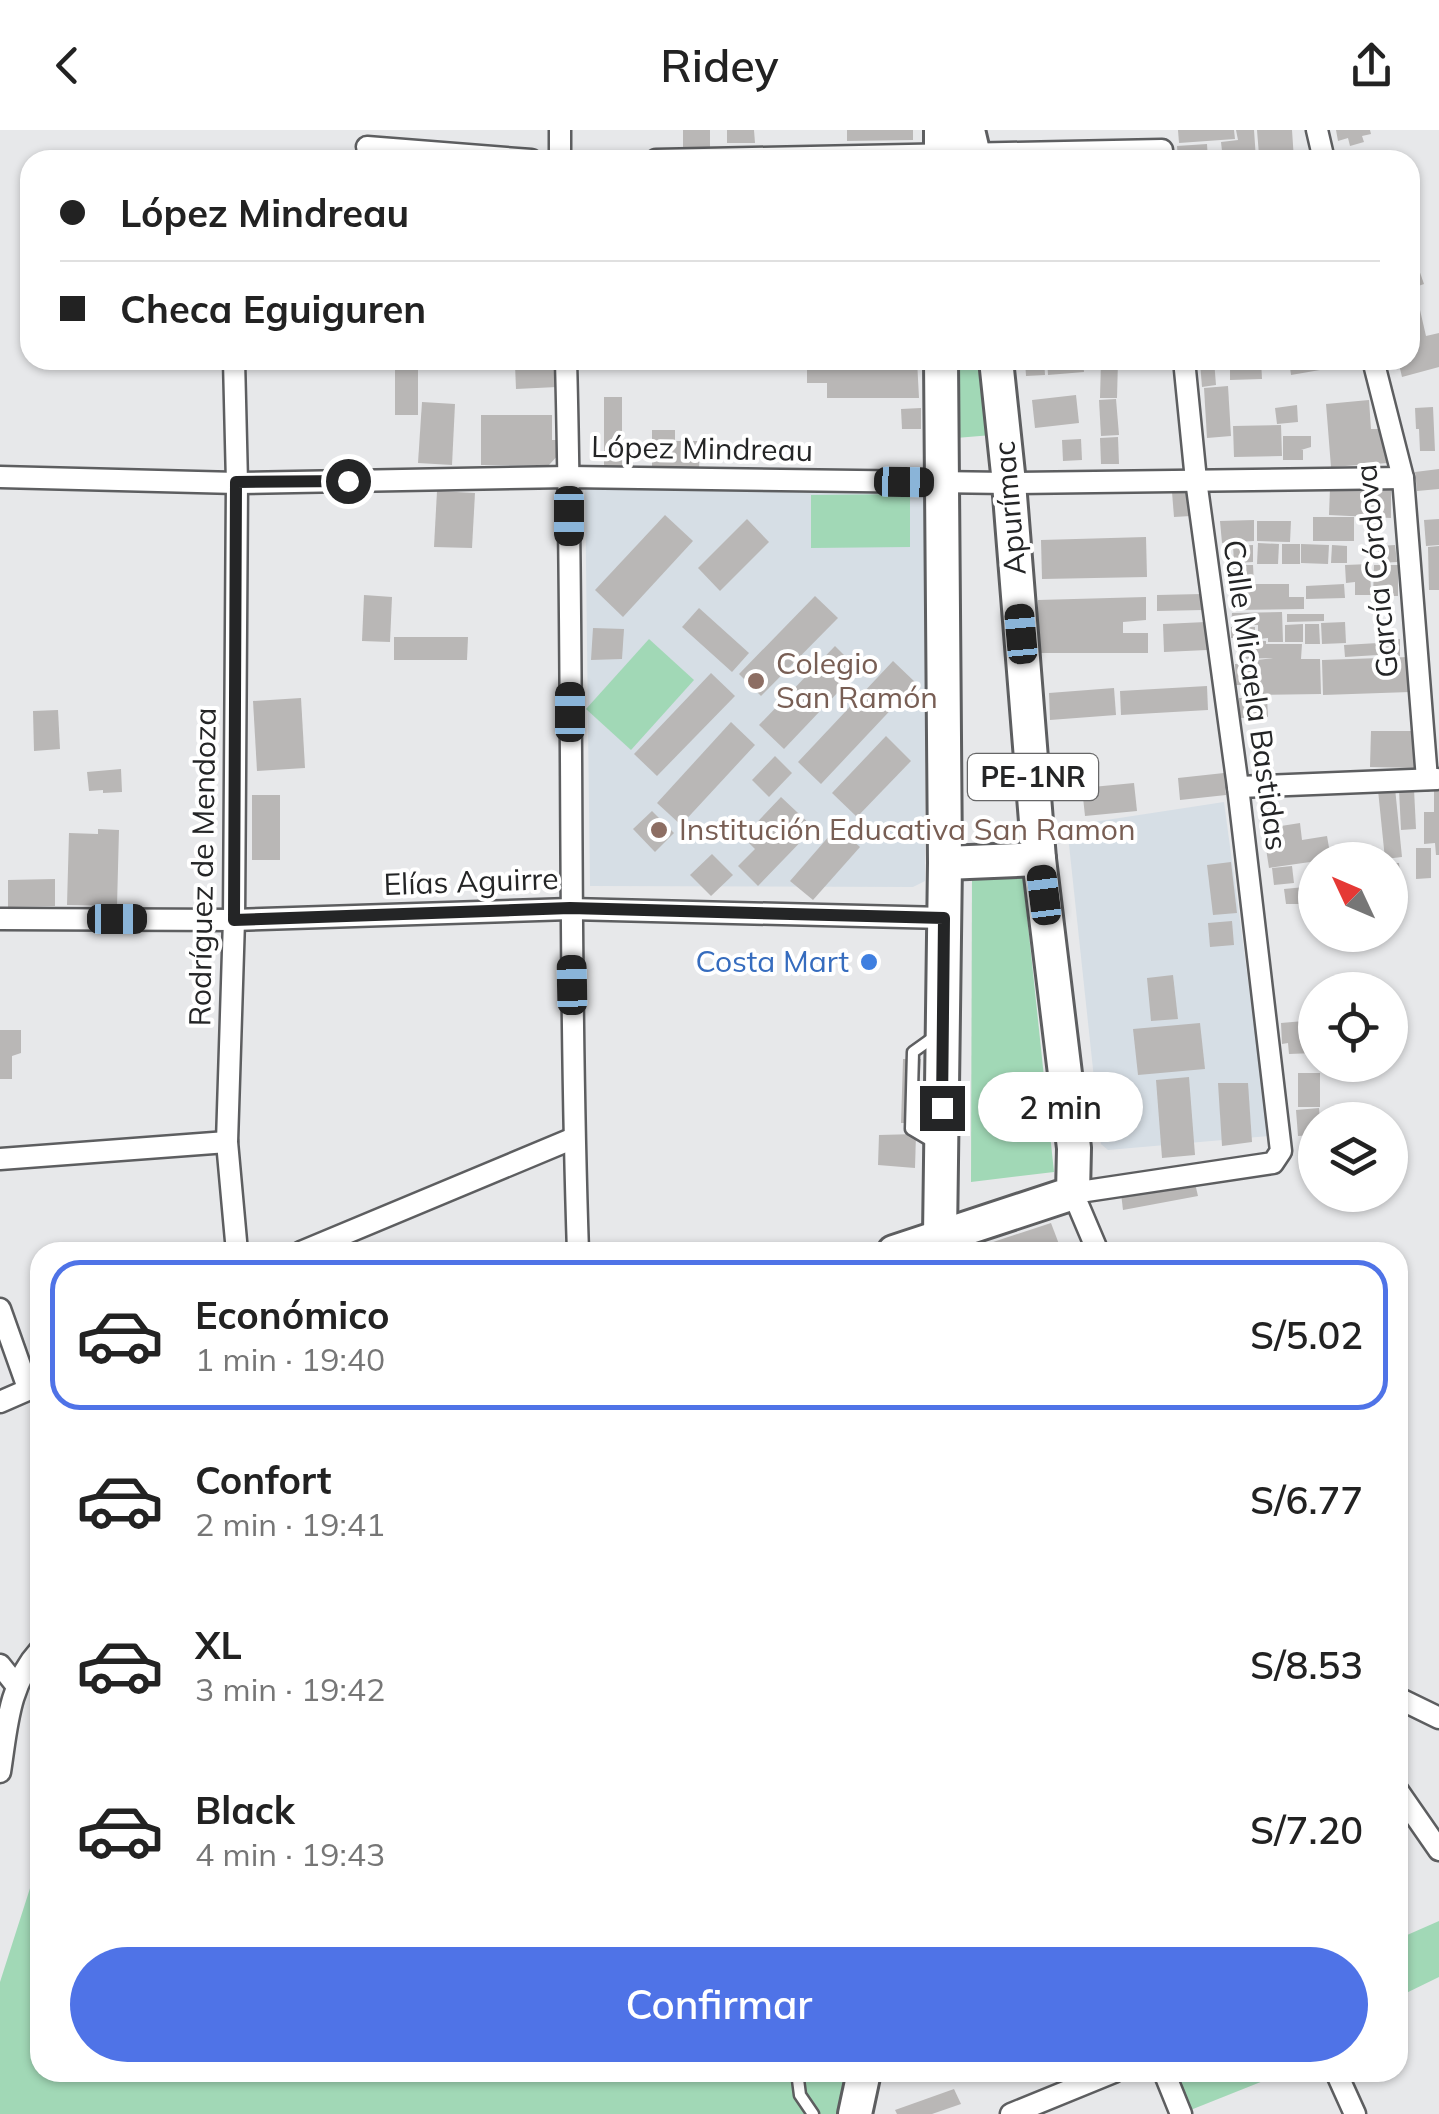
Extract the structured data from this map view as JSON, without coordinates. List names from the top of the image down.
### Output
{
  "streets": {
    "main road": ["Apurímac", "PE-1NR"],
    "street": [
      "López Mindreau",
      "García Córdova",
      "Calle Micaela Bastidas",
      "Rodríguez de Mendoza",
      "Elías Aguirre"
    ]
  },
  "crossings": [
    ["López Mindreau", "Apurímac"],
    ["López Mindreau", "García Córdova"],
    ["López Mindreau", "Calle Micaela Bastidas"],
    ["López Mindreau", "Rodríguez de Mendoza"],
    ["Apurímac", "Calle Micaela Bastidas"],
    ["Rodríguez de Mendoza", "Elías Aguirre"]
  ],
  "places": ["Colegio San Ramón", "Institución Educativa San Ramon", "Costa Mart"],
  "north": "top left",
  "page": {
    "header": "Ridey",
    "banner": ["López Mindreau", "Checa Eguiguren"],
    "bubble": "2 min",
    "list": [
      {
        "name": "Económico",
        "note": "1 min · 19:40",
        "value": "S/5.02"
      },
      {
        "name": "Confort",
        "note": "2 min · 19:41",
        "value": "S/6.77"
      },
      {
        "name": "XL",
        "note": "3 min · 19:42",
        "value": "S/8.53"
      },
      {
        "name": "Black",
        "note": "4 min · 19:43",
        "value": "S/7.20"
      }
    ],
    "buttons": "Confirmar"
  }
}
